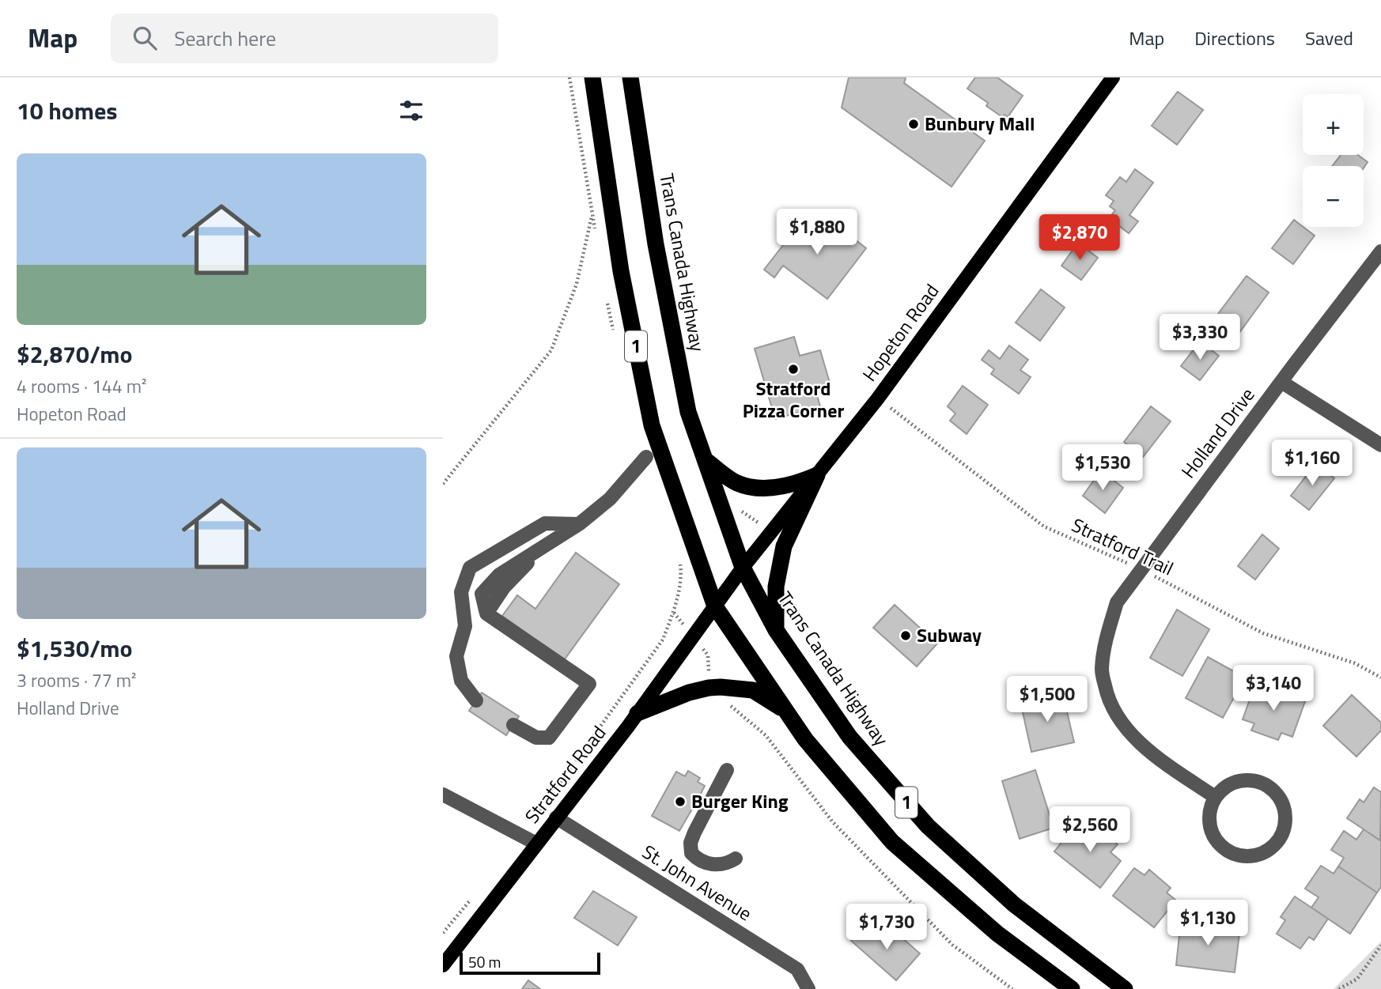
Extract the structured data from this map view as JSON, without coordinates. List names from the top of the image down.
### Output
{
  "streets": {
    "highway": ["Trans Canada Highway", "1"],
    "main road": ["Hopeton Road", "Stratford Road"],
    "street": ["Holland Drive", "St. John Avenue"],
    "path": ["Stratford Trail"]
  },
  "crossings": [
    ["Trans Canada Highway", "Hopeton Road"],
    ["Hopeton Road", "1"],
    ["Hopeton Road", "Stratford Trail"],
    ["Hopeton Road", "Stratford Road"],
    ["1", "Stratford Road"],
    ["Holland Drive", "Stratford Trail"],
    ["Stratford Road", "St. John Avenue"]
  ],
  "places": [
    "Bunbury Mall",
    "Stratford Pizza Corner",
    "Subway",
    "Burger King"
  ],
  "scale_bar": "50 m",
  "page": {
    "header": "Map",
    "search": "Search here",
    "nav": ["Map", "Directions", "Saved"],
    "heading": "10 homes",
    "map_buttons": ["+", "−"],
    "list": [
      {
        "name": "$2,870/mo",
        "note": "4 rooms · 144 m² · Hopeton Road"
      },
      {
        "name": "$1,530/mo",
        "note": "3 rooms · 77 m² · Holland Drive"
      }
    ],
    "price": [
      "$1,880",
      "$2,870",
      "$3,330",
      "$1,160",
      "$1,530",
      "$3,140",
      "$1,500",
      "$2,560",
      "$1,130",
      "$1,730"
    ],
    "scale": "50 m"
  }
}
